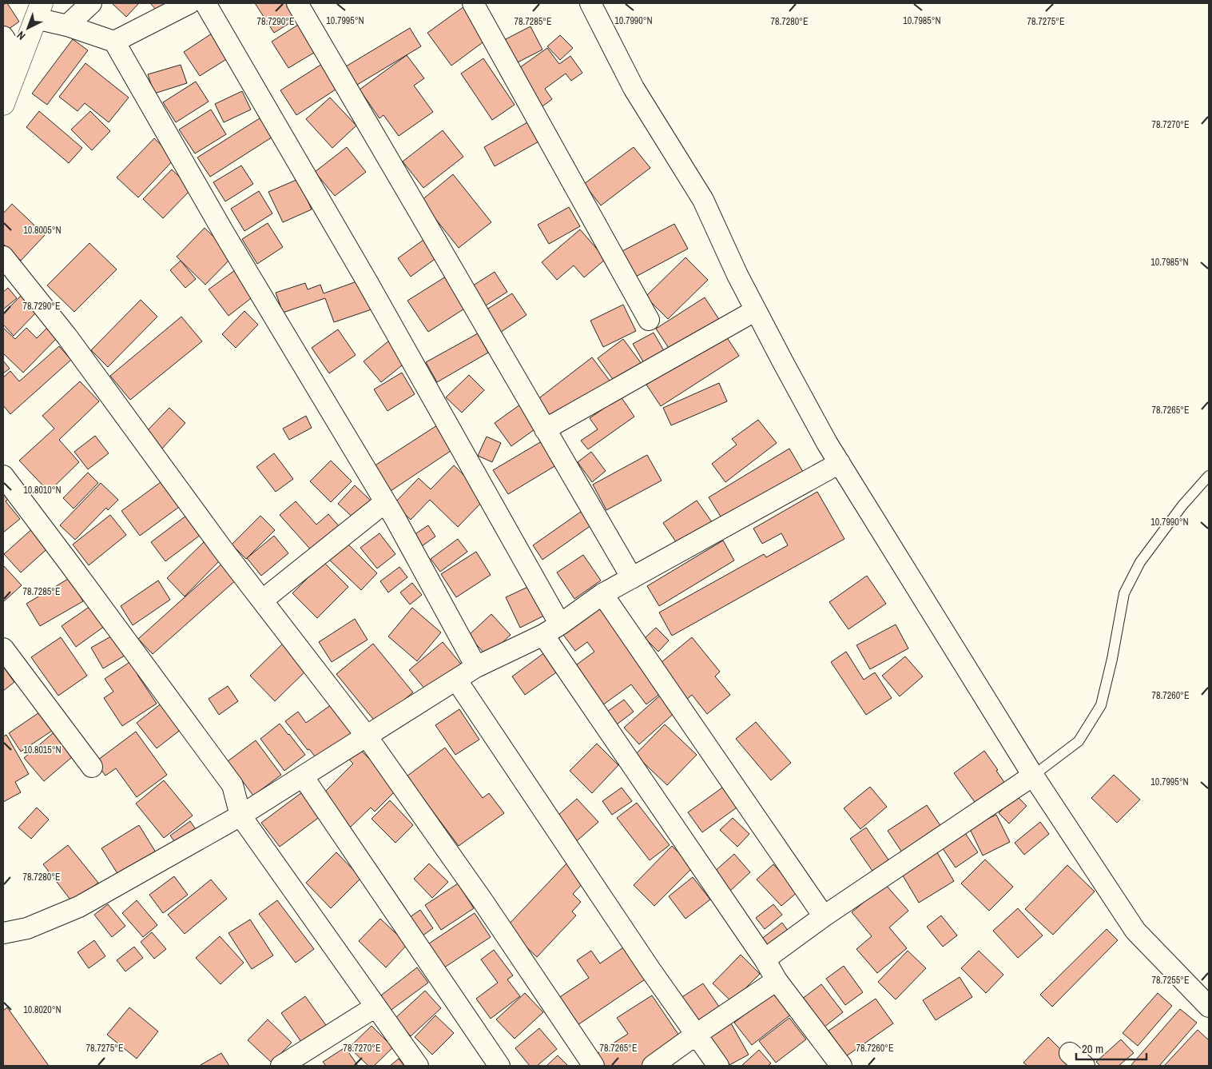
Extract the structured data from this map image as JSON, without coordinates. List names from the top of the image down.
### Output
{
  "scale_bar": "20 m",
  "north": "bottom left",
  "coordinates": [
    "10.7995°N",
    "10.7990°N",
    "10.7985°N",
    "78.7290°E",
    "78.7285°E",
    "78.7280°E",
    "78.7275°E",
    "78.7270°E",
    "10.8005°N",
    "78.7265°E",
    "10.8010°N",
    "78.7260°E",
    "10.8015°N",
    "78.7255°E",
    "10.8020°N"
  ]
}
